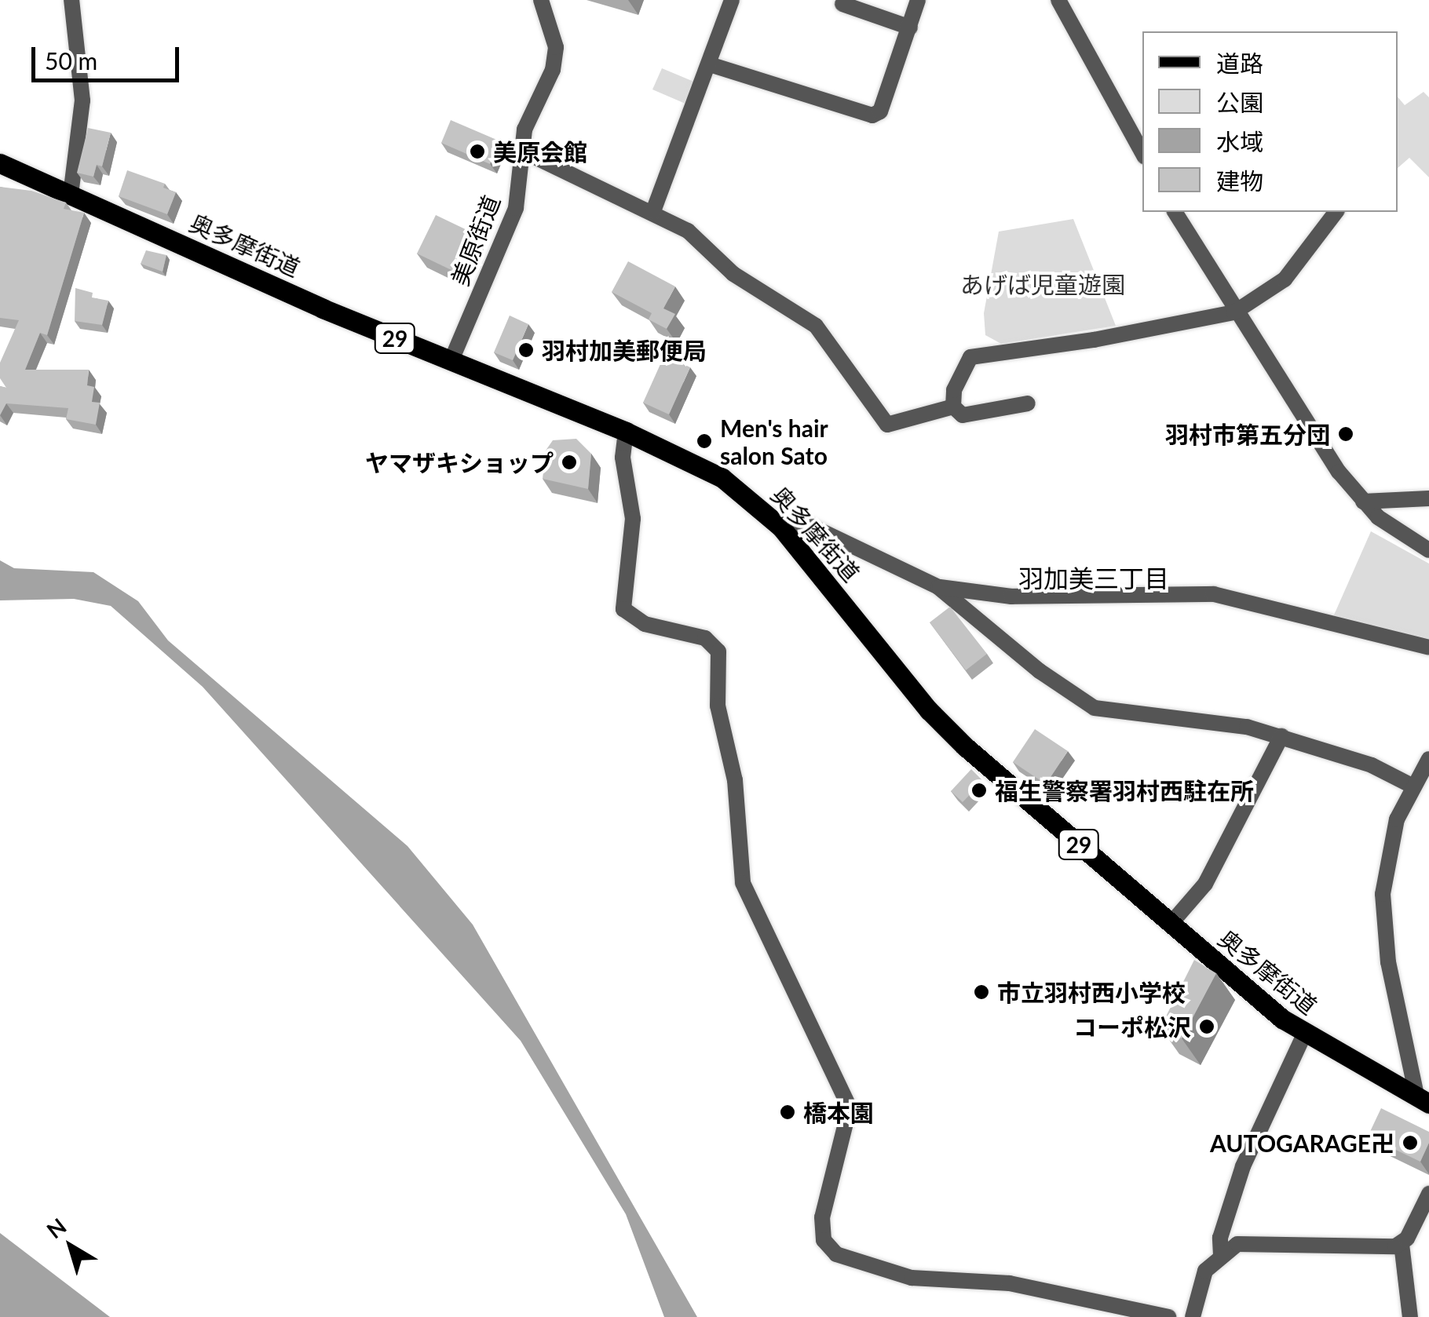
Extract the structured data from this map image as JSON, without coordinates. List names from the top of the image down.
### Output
{
  "streets": {
    "main road": ["奥多摩街道", "29"],
    "street": ["美原街道"]
  },
  "crossings": [
    ["美原街道", "奥多摩街道"]
  ],
  "districts": ["羽加美三丁目"],
  "parks": ["あげば児童遊園"],
  "places": [
    "美原会館",
    "羽村加美郵便局",
    "羽村市第五分団",
    "Men's hair salon Sato",
    "ヤマザキショップ",
    "福生警察署羽村西駐在所",
    "市立羽村西小学校",
    "コーポ松沢",
    "橋本園",
    "AUTOGARAGE卍"
  ],
  "legend": [
    "道路",
    "公園",
    "水域",
    "建物"
  ],
  "scale_bar": "50 m",
  "north": "top left"
}
